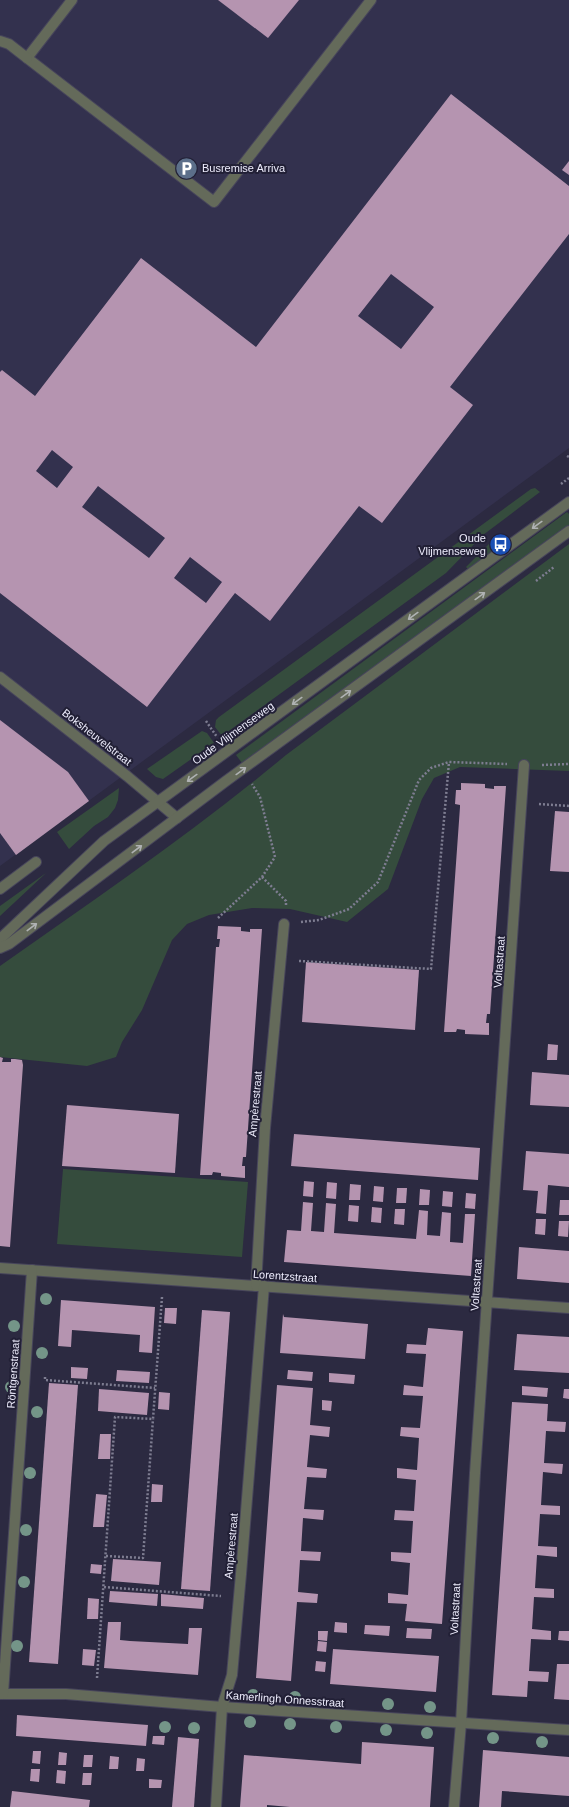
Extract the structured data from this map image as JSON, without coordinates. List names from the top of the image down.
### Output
{
  "streets": {
    "street": [
      "Oude Vlijmenseweg",
      "Boksheuvelstraat",
      "Voltastraat",
      "Ampèrestraat",
      "Lorentzstraat",
      "Röntgenstraat",
      "Kamerlingh Onnesstraat"
    ]
  },
  "crossings": [
    ["Oude Vlijmenseweg", "Boksheuvelstraat"],
    ["Voltastraat", "Lorentzstraat"],
    ["Voltastraat", "Kamerlingh Onnesstraat"],
    ["Ampèrestraat", "Lorentzstraat"],
    ["Ampèrestraat", "Kamerlingh Onnesstraat"],
    ["Lorentzstraat", "Röntgenstraat"],
    ["Röntgenstraat", "Kamerlingh Onnesstraat"]
  ],
  "places": {
    "parking": ["Busremise Arriva"],
    "bus stop": ["Oude Vlijmenseweg"]
  }
}
